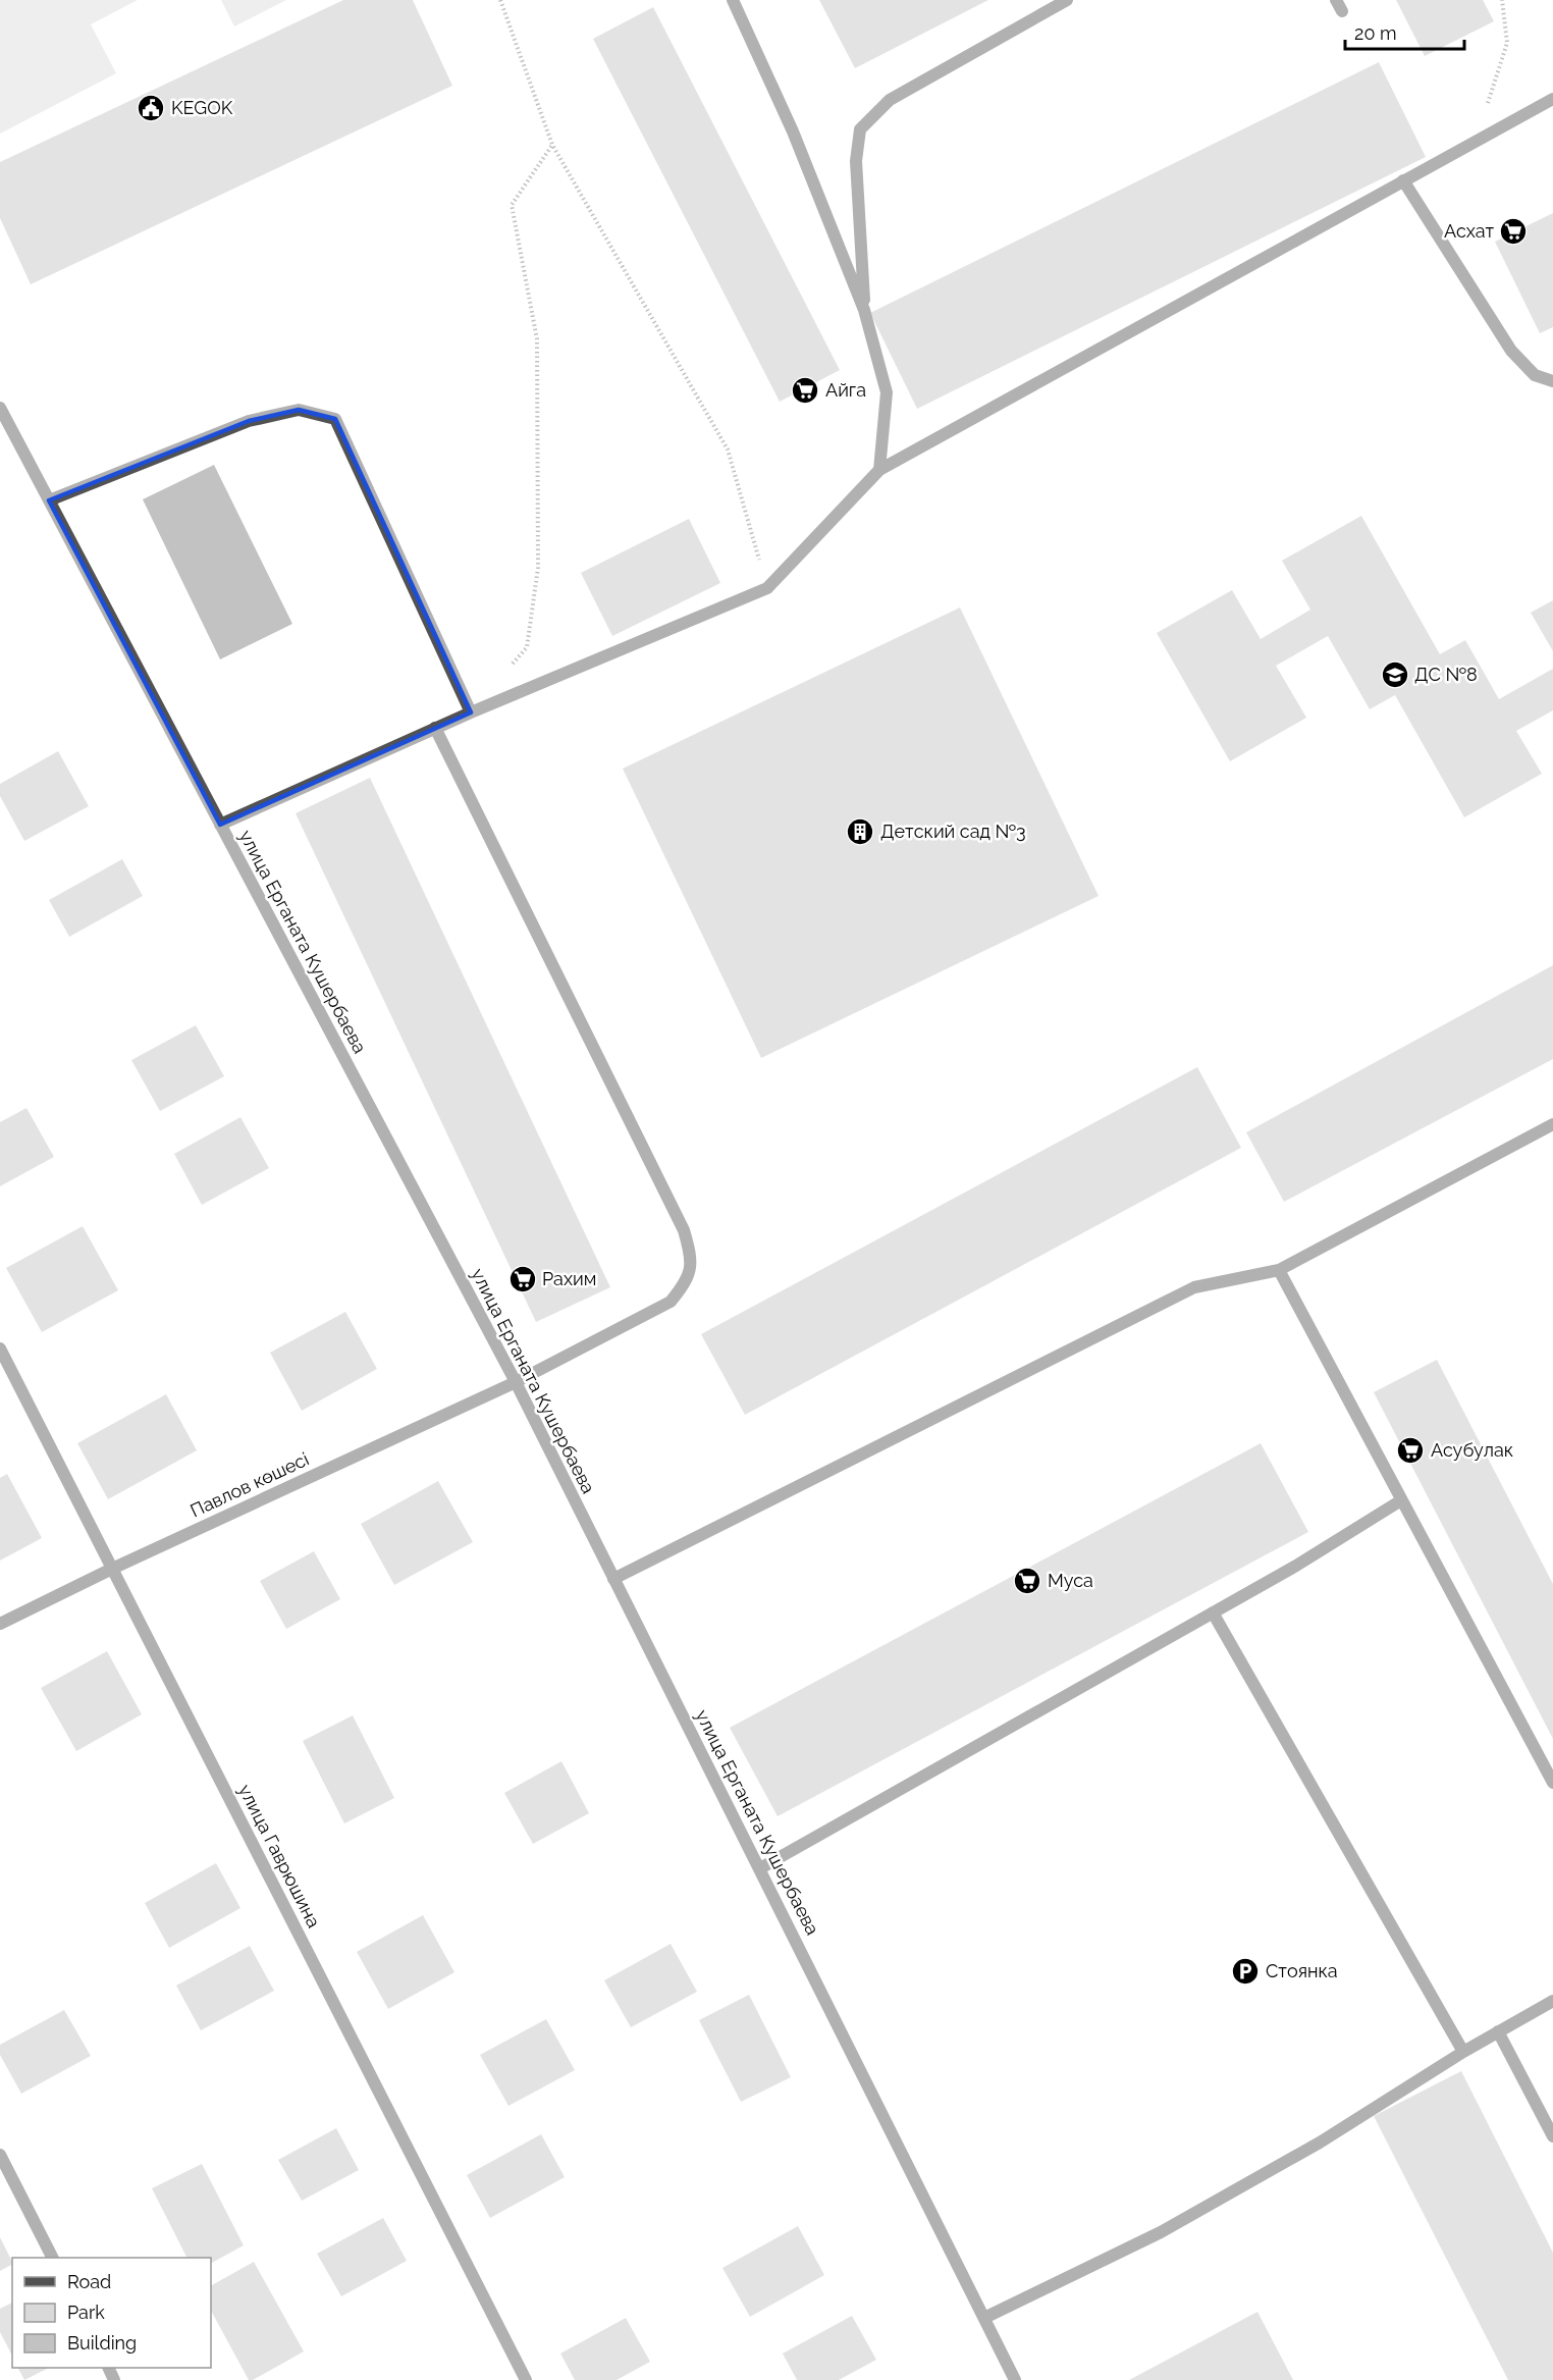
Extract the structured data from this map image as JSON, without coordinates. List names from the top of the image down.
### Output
{
  "streets": {
    "street": ["улица Ерганата Кушербаева", "Павлов көшесі", "улица Гаврюшина"]
  },
  "crossings": [
    ["улица Ерганата Кушербаева", "Павлов көшесі"],
    ["Павлов көшесі", "улица Гаврюшина"]
  ],
  "places": {
    "public building": ["KEGOK"],
    "supermarket": [
      "Асхат",
      "Айга",
      "Рахим",
      "Асубулак",
      "Муса"
    ],
    "school or university": ["ДС №8"],
    "building": ["Детский сад №3"],
    "parking": ["Стоянка"]
  },
  "legend": ["Road", "Park", "Building"],
  "scale_bar": "20 m"
}
